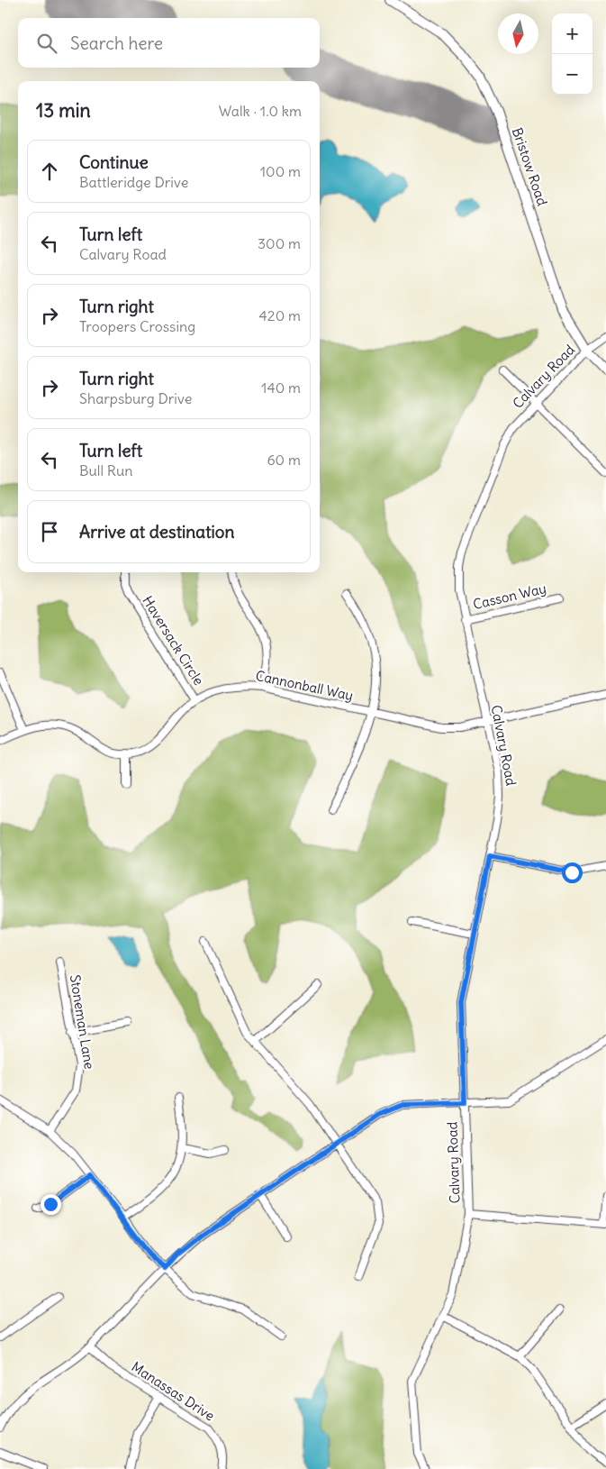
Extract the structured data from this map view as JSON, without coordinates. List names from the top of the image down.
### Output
{
  "streets": {
    "main road": ["Bristow Road"],
    "street": [
      "Calvary Road",
      "Casson Way",
      "Haversack Circle",
      "Cannonball Way",
      "Stoneman Lane",
      "Manassas Drive"
    ]
  },
  "crossings": [
    ["Bristow Road", "Calvary Road"],
    ["Calvary Road", "Casson Way"],
    ["Calvary Road", "Cannonball Way"],
    ["Haversack Circle", "Cannonball Way"]
  ],
  "north": "bottom",
  "page": {
    "map_buttons": ["+", "−"],
    "search": "Search here",
    "heading": ["13 min", "Walk · 1.0 km"],
    "list": [
      ["Continue", "Battleridge Drive", "100 m"],
      ["Turn left", "Calvary Road", "300 m"],
      ["Turn right", "Troopers Crossing", "420 m"],
      ["Turn right", "Sharpsburg Drive", "140 m"],
      ["Turn left", "Bull Run", "60 m"],
      "Arrive at destination"
    ]
  }
}
